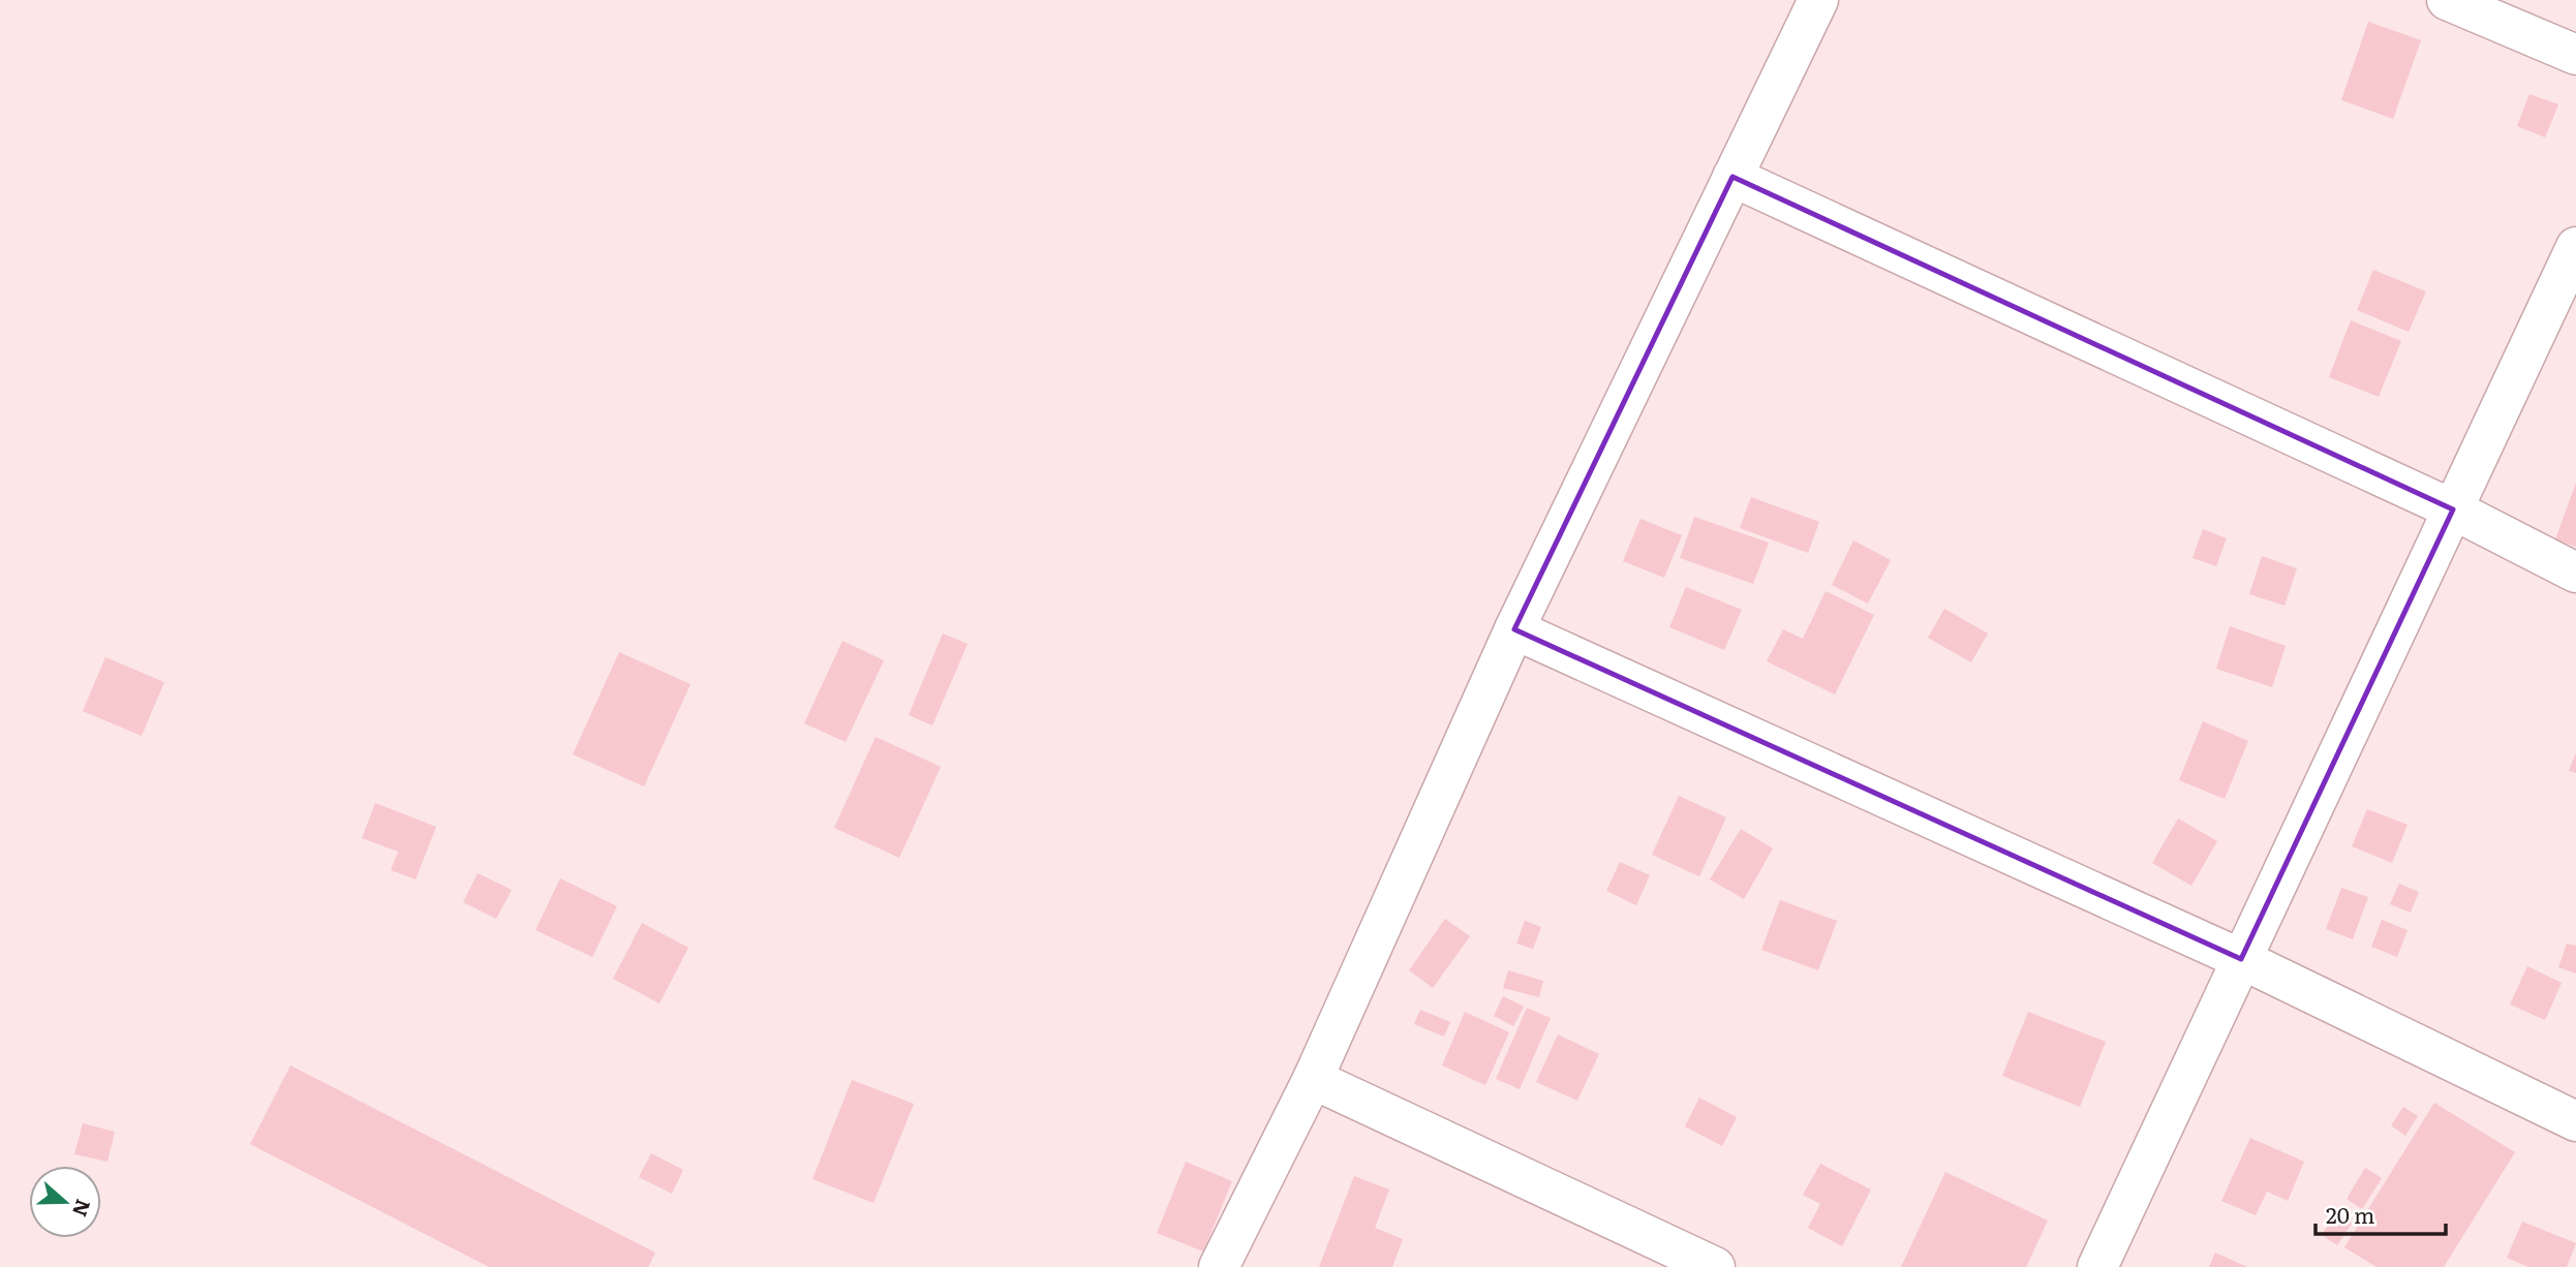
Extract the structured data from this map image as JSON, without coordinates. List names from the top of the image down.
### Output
{
  "scale_bar": "20 m",
  "north": "right"
}
